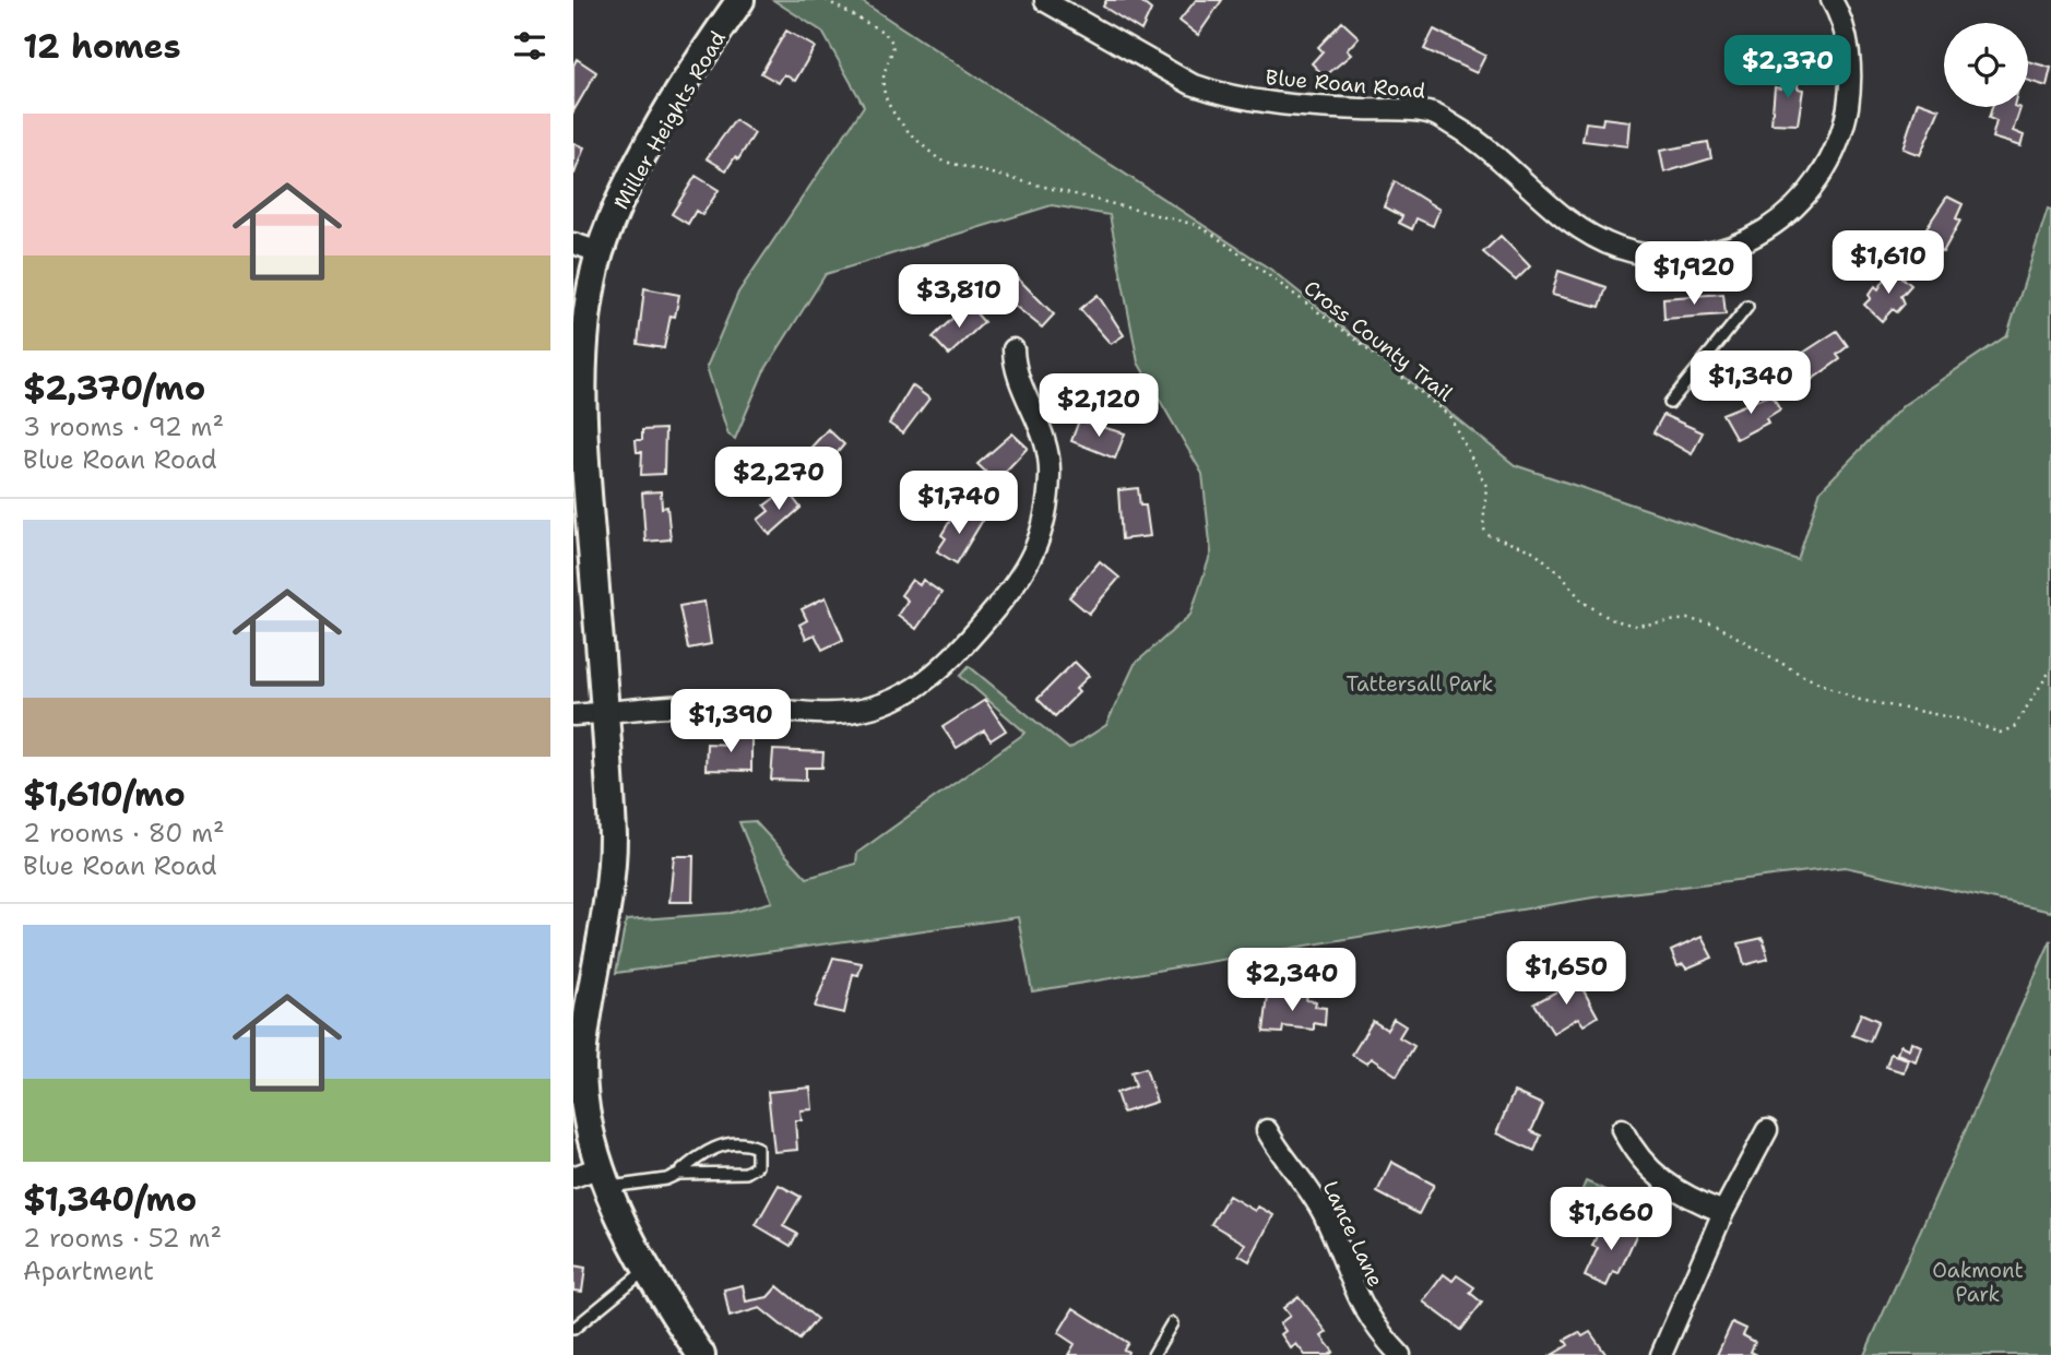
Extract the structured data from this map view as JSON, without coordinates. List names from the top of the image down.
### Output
{
  "streets": {
    "street": ["Blue Roan Road", "Miller Heights Road", "Lance Lane"],
    "path": ["Cross County Trail"]
  },
  "parks": ["Tattersall Park", "Oakmont Park"],
  "page": {
    "heading": "12 homes",
    "price": [
      "$2,370",
      "$1,610",
      "$1,920",
      "$3,810",
      "$1,340",
      "$2,120",
      "$2,270",
      "$1,740",
      "$1,390",
      "$1,650",
      "$2,340",
      "$1,660"
    ],
    "list": [
      {
        "name": "$2,370/mo",
        "note": "3 rooms · 92 m² · Blue Roan Road"
      },
      {
        "name": "$1,610/mo",
        "note": "2 rooms · 80 m² · Blue Roan Road"
      },
      {
        "name": "$1,340/mo",
        "note": "2 rooms · 52 m² · Apartment"
      }
    ]
  }
}
